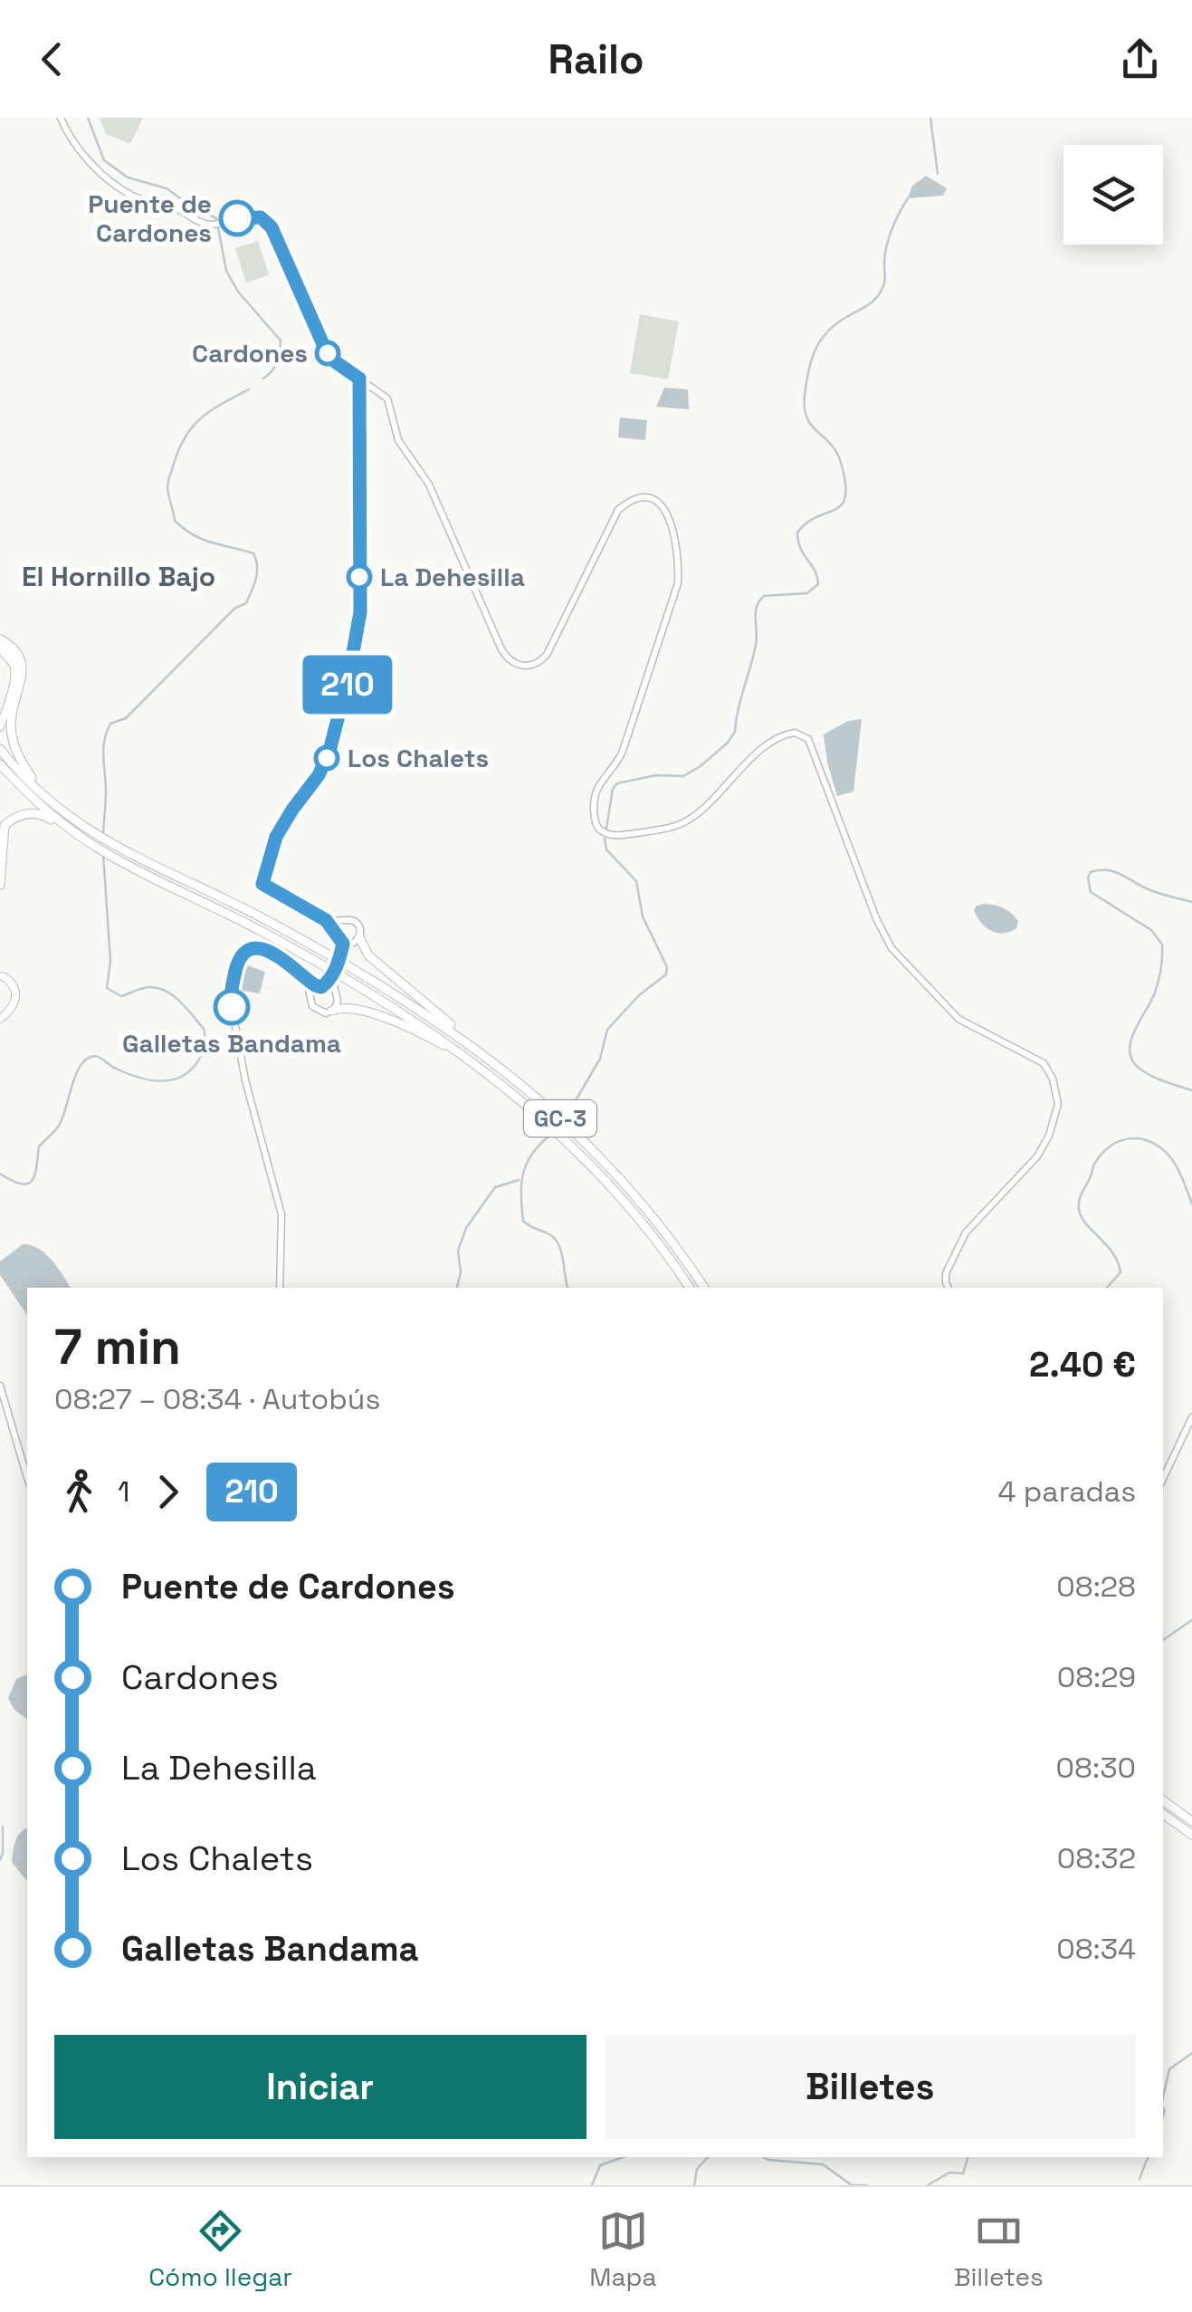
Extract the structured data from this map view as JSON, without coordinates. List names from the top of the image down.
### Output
{
  "streets": {
    "highway": ["GC-3"]
  },
  "districts": ["El Hornillo Bajo"],
  "places": [
    "Puente de Cardones",
    "Cardones",
    "La Dehesilla",
    "Los Chalets",
    "Galletas Bandama"
  ],
  "lines": ["bus line 210"],
  "page": {
    "header": "Railo",
    "on_map": "210",
    "heading": ["7 min", "08:27 – 08:34 · Autobús", "2.40 €"],
    "legs": ["1", "210", "4 paradas"],
    "list": [
      {
        "name": "Puente de Cardones",
        "value": "08:28"
      },
      {
        "name": "Cardones",
        "value": "08:29"
      },
      {
        "name": "La Dehesilla",
        "value": "08:30"
      },
      {
        "name": "Los Chalets",
        "value": "08:32"
      },
      {
        "name": "Galletas Bandama",
        "value": "08:34"
      }
    ],
    "buttons": ["Iniciar", "Billetes"],
    "tabs": ["Cómo llegar", "Mapa", "Billetes"]
  }
}
